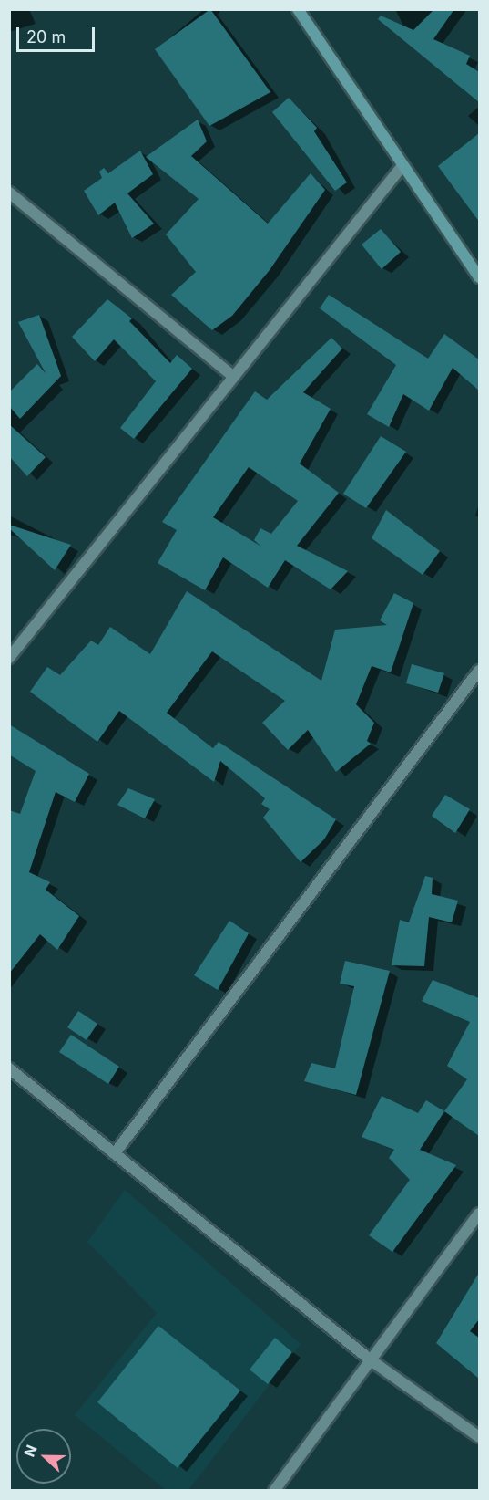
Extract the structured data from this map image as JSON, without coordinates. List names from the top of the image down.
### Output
{
  "scale_bar": "20 m",
  "north": "left"
}
